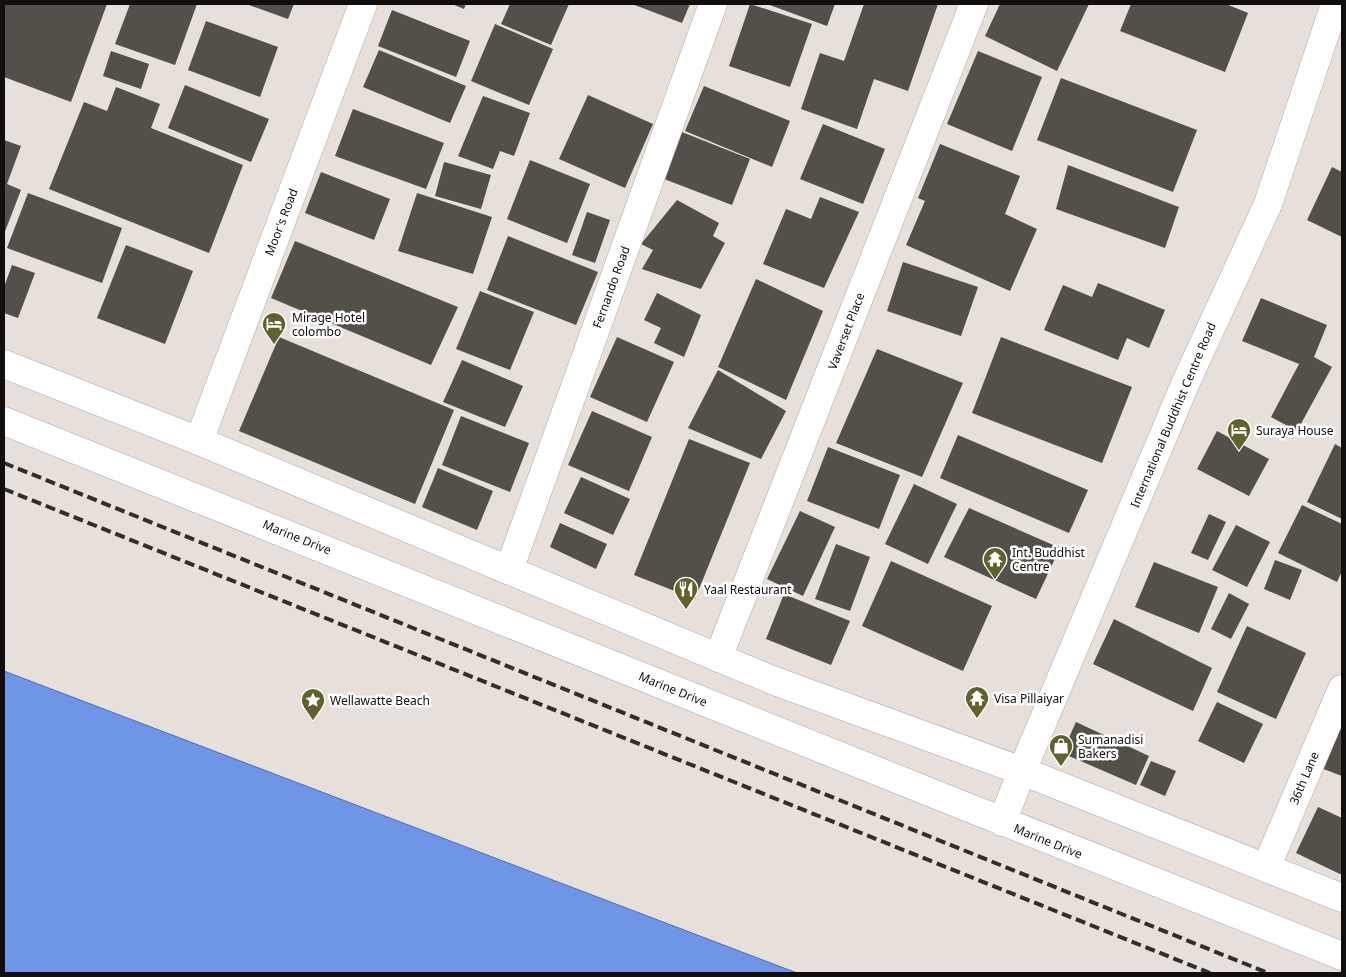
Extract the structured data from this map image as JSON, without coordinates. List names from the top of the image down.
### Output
{
  "streets": {
    "main road": [
      "Moor's Road",
      "Fernando Road",
      "Vaverset Place",
      "International Buddhist Centre Road",
      "Marine Drive",
      "36th Lane"
    ]
  },
  "crossings": [
    ["International Buddhist Centre Road", "Marine Drive"]
  ],
  "places": {
    "hotel": ["Mirage Hotel colombo", "Suraya House"],
    "temple": ["Int. Buddhist Centre", "Visa Pillaiyar"],
    "restaurant": ["Yaal Restaurant"],
    "place": ["Wellawatte Beach"],
    "shop": ["Sumanadisi Bakers"]
  }
}
